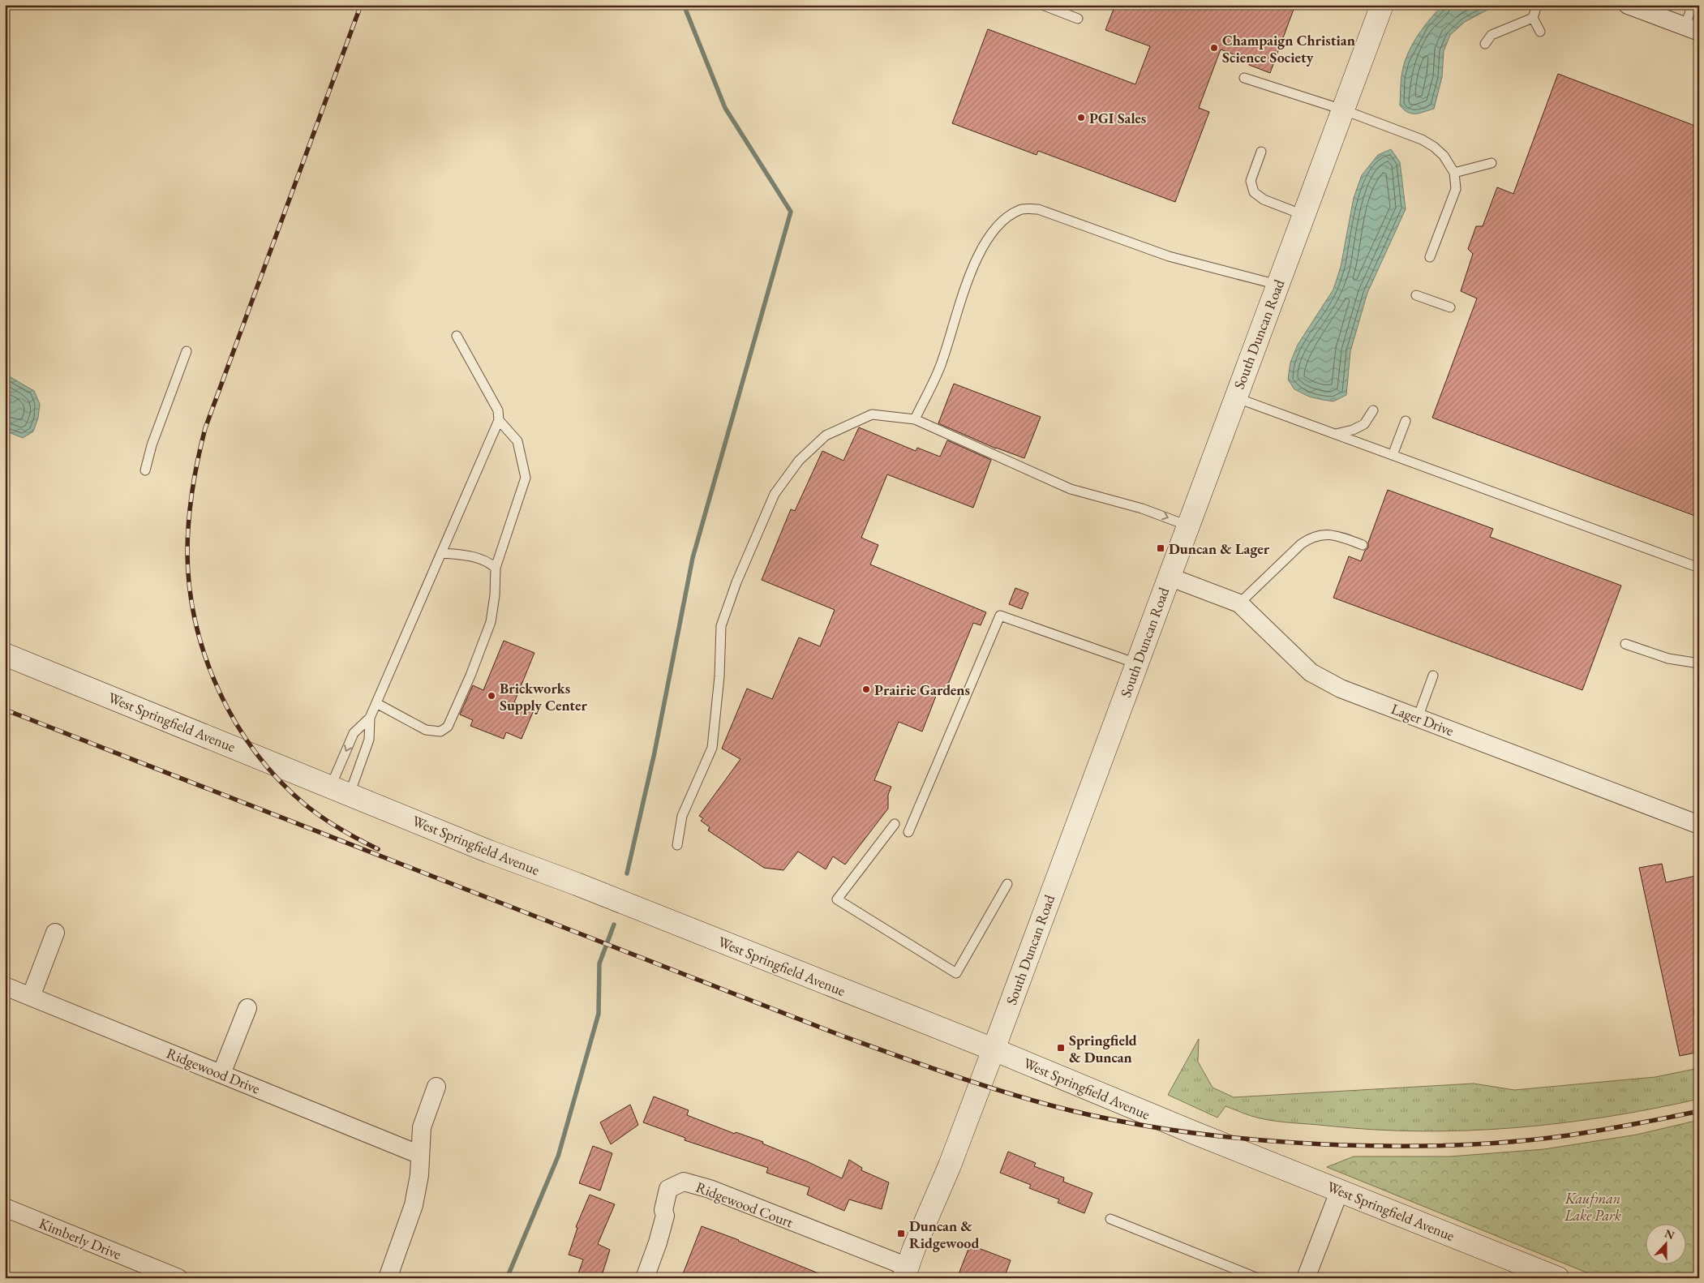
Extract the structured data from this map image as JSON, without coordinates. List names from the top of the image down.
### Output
{
  "streets": {
    "main road": ["South Duncan Road", "West Springfield Avenue"],
    "street": [
      "Lager Drive",
      "Ridgewood Drive",
      "Ridgewood Court",
      "Kimberly Drive"
    ]
  },
  "crossings": [
    ["South Duncan Road", "Lager Drive"],
    ["South Duncan Road", "West Springfield Avenue"],
    ["South Duncan Road", "Ridgewood Court"]
  ],
  "parks": ["Kaufman Lake Park"],
  "places": {
    "other": [
      "Champaign Christian Science Society",
      "PGI Sales",
      "Prairie Gardens",
      "Brickworks Supply Center"
    ],
    "transit": ["Duncan & Lager", "Springfield & Duncan", "Duncan & Ridgewood"]
  },
  "north": "top"
}
